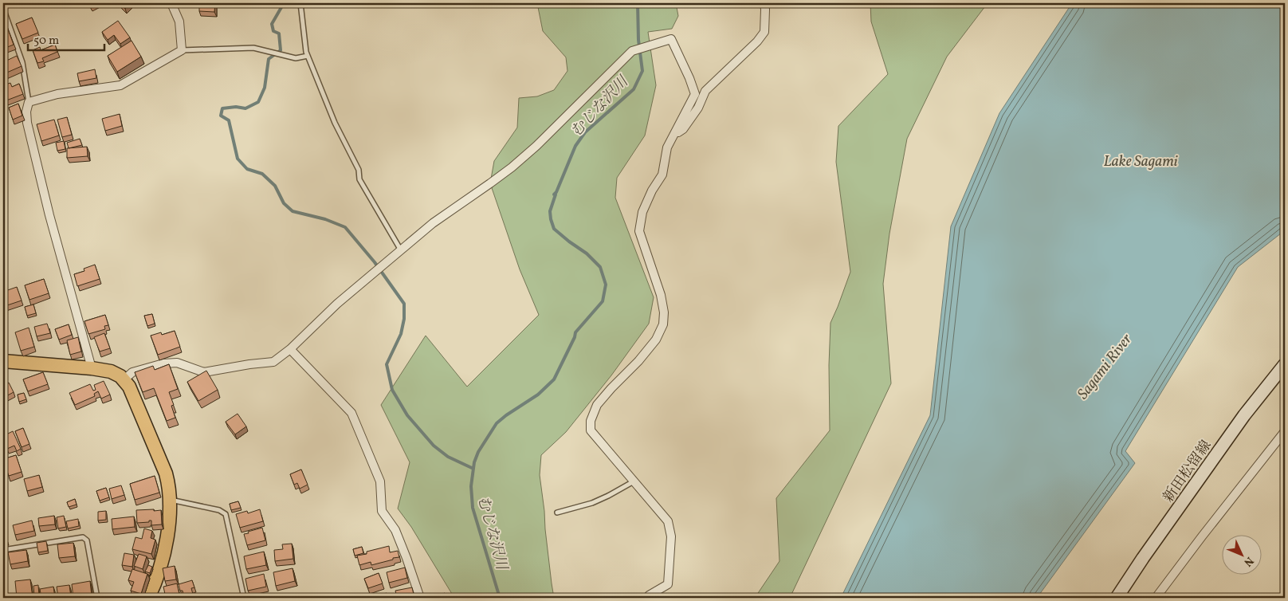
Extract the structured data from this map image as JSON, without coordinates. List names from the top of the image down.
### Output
{
  "streets": {
    "main road": ["新田松留線"]
  },
  "water": ["むじな沢川", "Lake Sagami", "Sagami River"],
  "scale_bar": "50 m",
  "north": "bottom right"
}
